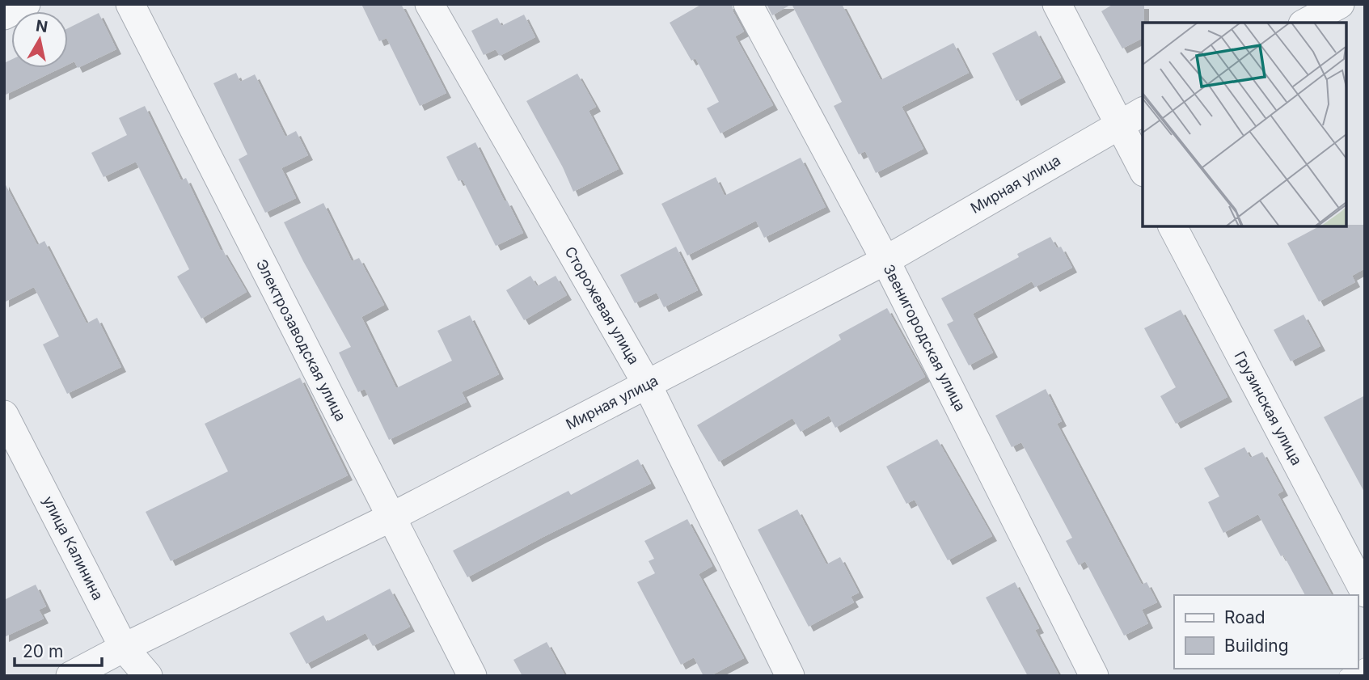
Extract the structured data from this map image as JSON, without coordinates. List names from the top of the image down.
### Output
{
  "streets": {
    "street": [
      "Мирная улица",
      "Сторожевая улица",
      "Звенигородская улица",
      "Электрозаводская улица",
      "Грузинская улица",
      "улица Калинина"
    ]
  },
  "crossings": [
    ["Мирная улица", "Сторожевая улица"],
    ["Мирная улица", "Звенигородская улица"],
    ["Мирная улица", "Электрозаводская улица"],
    ["Мирная улица", "улица Калинина"]
  ],
  "legend": ["Road", "Building"],
  "scale_bar": "20 m",
  "north": "top"
}
